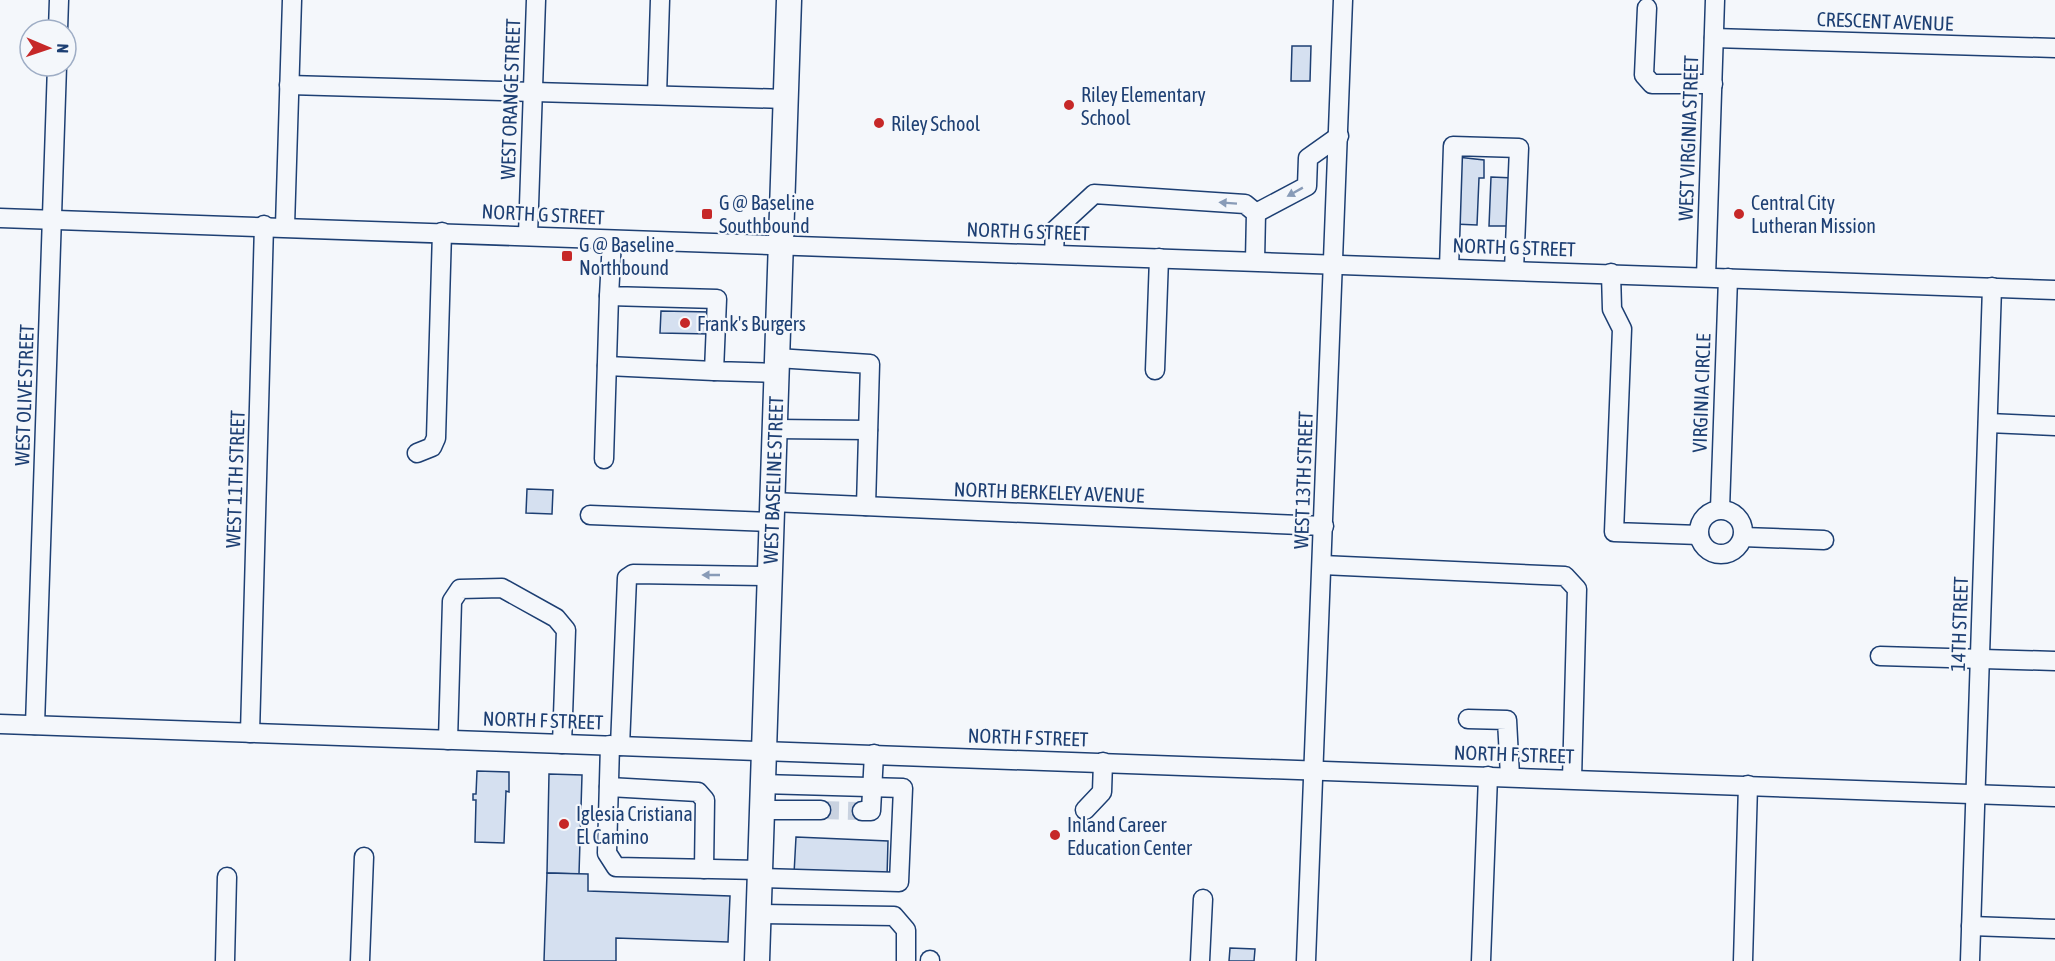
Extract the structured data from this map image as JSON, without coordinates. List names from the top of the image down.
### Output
{
  "streets": {
    "main road": ["WEST BASELINE STREET"],
    "street": [
      "CRESCENT AVENUE",
      "WEST ORANGE STREET",
      "WEST VIRGINIA STREET",
      "NORTH G STREET",
      "VIRGINIA CIRCLE",
      "WEST OLIVE STREET",
      "WEST 11TH STREET",
      "WEST 13TH STREET",
      "NORTH BERKELEY AVENUE",
      "14TH STREET",
      "NORTH F STREET"
    ]
  },
  "crossings": [
    ["CRESCENT AVENUE", "WEST VIRGINIA STREET"],
    ["WEST ORANGE STREET", "NORTH G STREET"],
    ["WEST VIRGINIA STREET", "NORTH G STREET"],
    ["NORTH G STREET", "VIRGINIA CIRCLE"],
    ["NORTH G STREET", "WEST OLIVE STREET"],
    ["NORTH G STREET", "WEST 11TH STREET"],
    ["NORTH G STREET", "WEST BASELINE STREET"],
    ["NORTH G STREET", "WEST 13TH STREET"],
    ["NORTH G STREET", "14TH STREET"],
    ["WEST OLIVE STREET", "NORTH F STREET"],
    ["WEST 11TH STREET", "NORTH F STREET"],
    ["WEST BASELINE STREET", "NORTH BERKELEY AVENUE"],
    ["WEST BASELINE STREET", "NORTH F STREET"],
    ["WEST 13TH STREET", "NORTH BERKELEY AVENUE"],
    ["WEST 13TH STREET", "NORTH F STREET"],
    ["14TH STREET", "NORTH F STREET"]
  ],
  "places": {
    "other": [
      "Riley Elementary School",
      "Riley School",
      "Central City Lutheran Mission",
      "Frank's Burgers",
      "Iglesia Cristiana El Camino",
      "Inland Career Education Center"
    ],
    "transit": ["G @ Baseline Southbound", "G @ Baseline Northbound"]
  },
  "north": "right"
}
